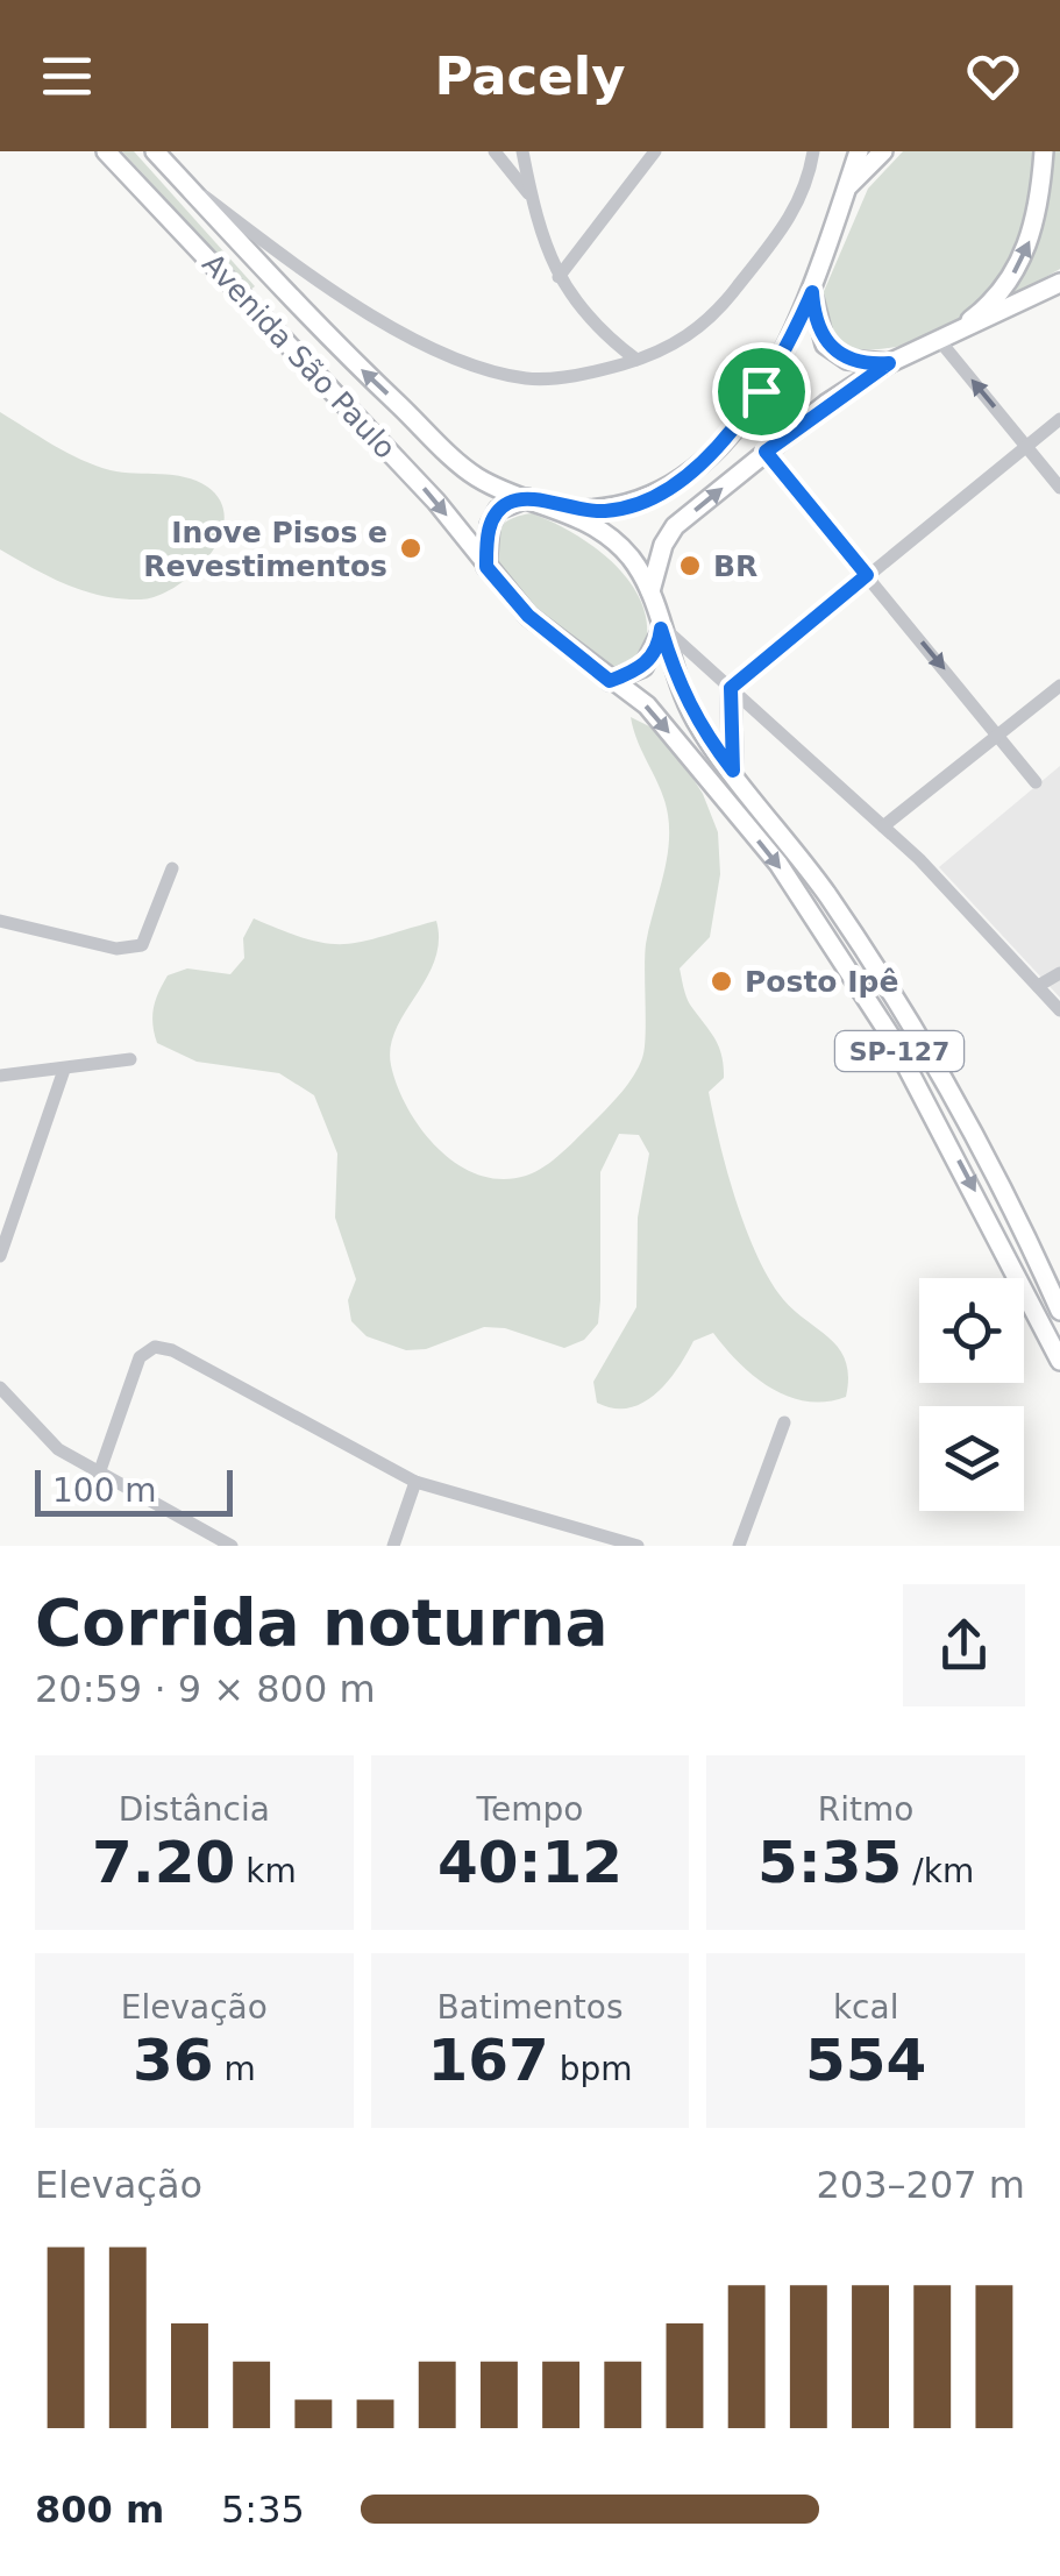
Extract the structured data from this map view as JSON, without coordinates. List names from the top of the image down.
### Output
{
  "streets": {
    "main road": ["Avenida São Paulo", "SP-127"]
  },
  "crossings": [
    ["Avenida São Paulo", "SP-127"]
  ],
  "places": ["Inove Pisos e Revestimentos", "BR", "Posto Ipê"],
  "scale_bar": "100 m",
  "page": {
    "header": "Pacely",
    "scale": "100 m",
    "heading": ["Corrida noturna", "20:59 · 9 × 800 m"],
    "stats": [
      ["Distância", "7.20 km"],
      ["Tempo", "40:12"],
      ["Ritmo", "5:35 /km"],
      ["Elevação", "36 m"],
      ["Batimentos", "167 bpm"],
      ["kcal", "554"]
    ],
    "chart": ["Elevação", "203–207 m"],
    "list": [
      {
        "name": "800 m",
        "note": "5:35"
      }
    ]
  }
}
